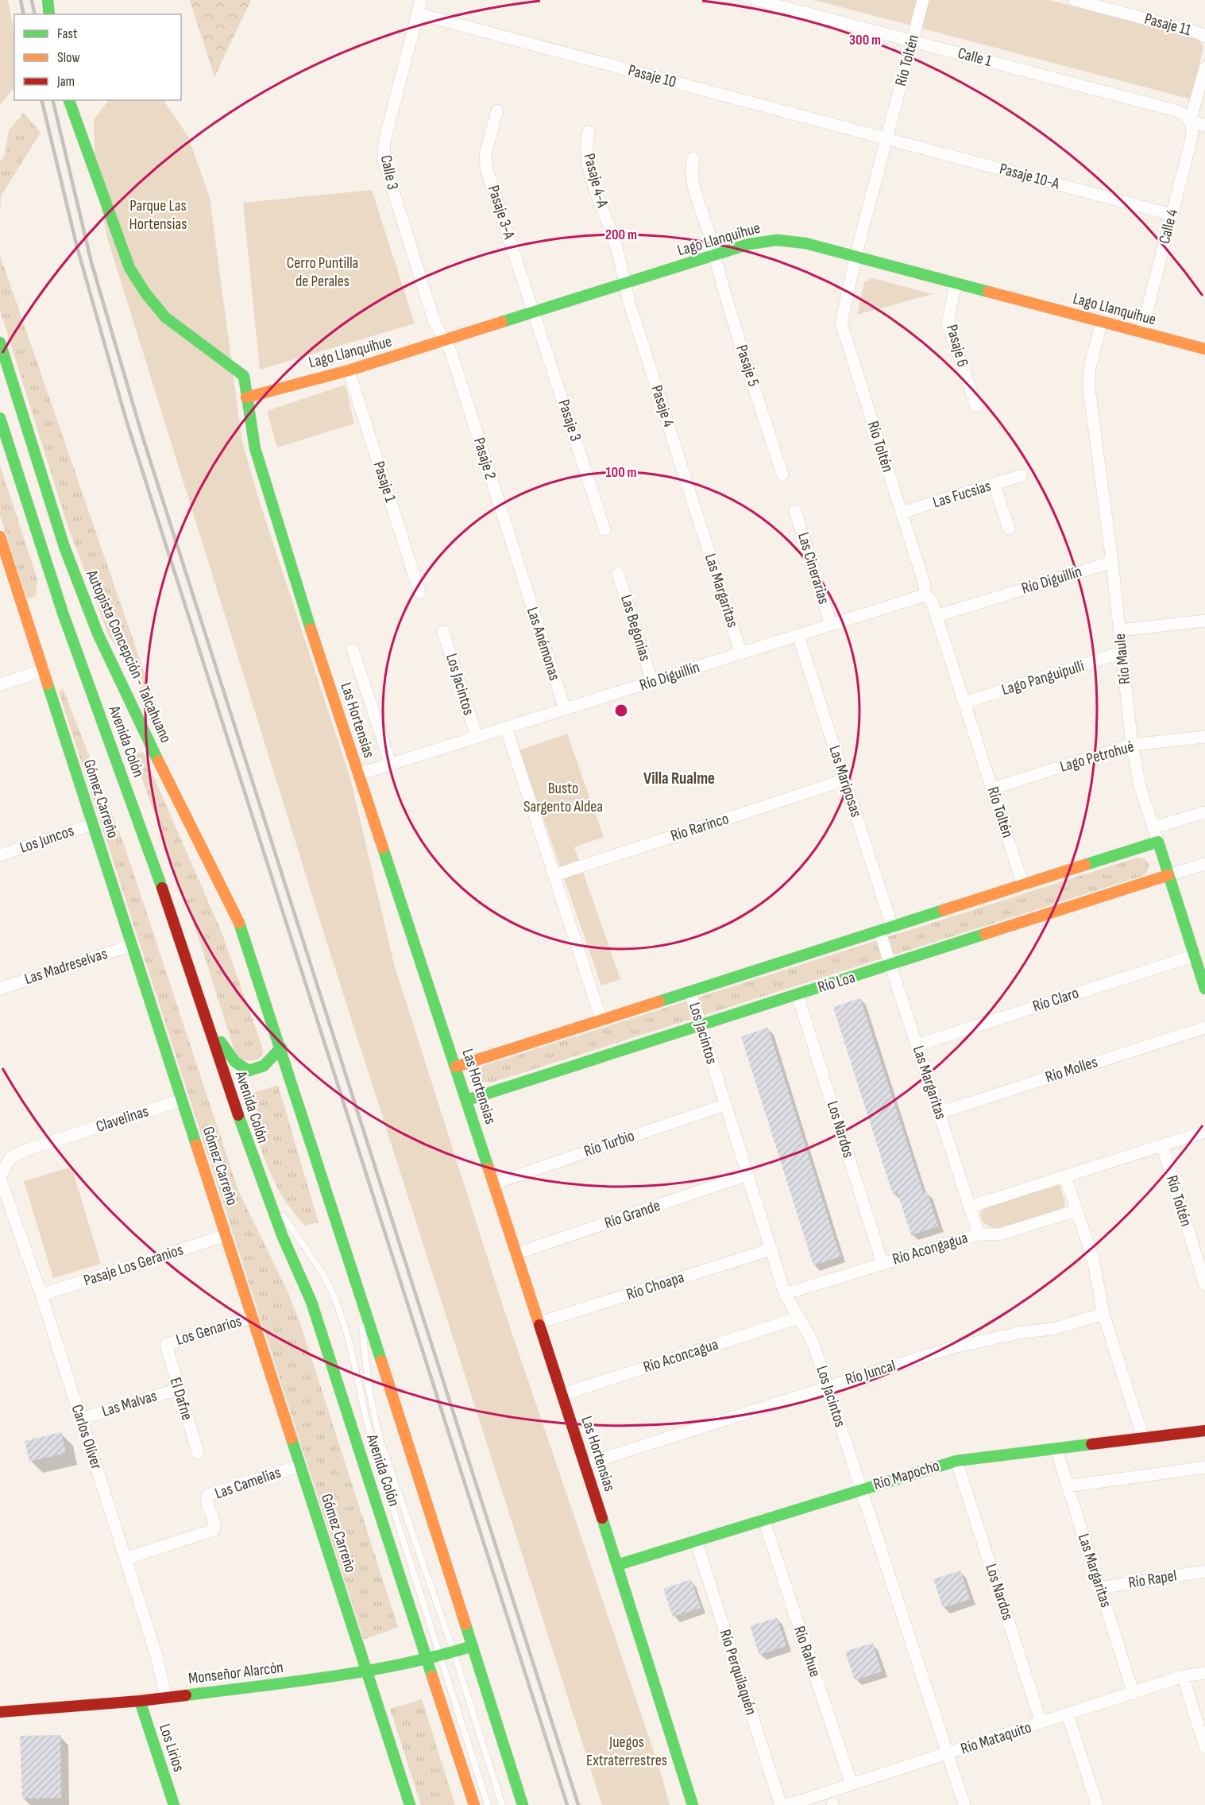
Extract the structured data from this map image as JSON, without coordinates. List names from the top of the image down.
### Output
{
  "streets": {
    "street": [
      "Pasaje 11",
      "Calle 1",
      "Río Toltén",
      "Pasaje 10",
      "Calle 3",
      "Pasaje 10-A",
      "Pasaje 4-A",
      "Pasaje 3-A",
      "Calle 4",
      "Lago Llanquihue",
      "Pasaje 6",
      "Pasaje 5",
      "Pasaje 4",
      "Pasaje 3",
      "Pasaje 2",
      "Pasaje 1",
      "Las Fucsias",
      "Las Cinerarias",
      "Río Diguillín",
      "Las Margaritas",
      "Las Begonias",
      "Las Anémonas",
      "Autopista Concepción - Talcahuano",
      "Río Maule",
      "Lago Panguipulli",
      "Los Jacintos",
      "Las Hortensias",
      "Avenida Colón",
      "Lago Petrohué",
      "Las Mariposas",
      "Gómez Carreño",
      "Río Rarinco",
      "Los Juncos",
      "Las Madreselvas",
      "Río Loa",
      "Río Claro",
      "Río Molles",
      "Clavelinas",
      "Los Nardos",
      "Río Turbio",
      "Río Grande",
      "Río Acongagua",
      "Pasaje Los Geranios",
      "Río Choapa",
      "Los Genarios",
      "Río Aconcagua",
      "Río Juncal",
      "El Dafne",
      "Las Malvas",
      "Carlos Oliver",
      "Río Mapocho",
      "Las Camelias",
      "Río Rapel",
      "Río Rahue",
      "Río Perquilaquén",
      "Monseñor Alarcón",
      "Río Mataquito",
      "Los Lirios"
    ]
  },
  "crossings": [
    ["Calle 1", "Río Toltén"],
    ["Calle 1", "Calle 4"],
    ["Río Toltén", "Pasaje 10"],
    ["Río Toltén", "Pasaje 10-A"],
    ["Río Toltén", "Lago Llanquihue"],
    ["Río Toltén", "Las Fucsias"],
    ["Río Toltén", "Río Diguillín"],
    ["Río Toltén", "Lago Panguipulli"],
    ["Río Toltén", "Lago Petrohué"],
    ["Río Toltén", "Río Acongagua"],
    ["Pasaje 10", "Calle 3"],
    ["Pasaje 10", "Pasaje 10-A"],
    ["Calle 3", "Lago Llanquihue"],
    ["Calle 3", "Pasaje 2"],
    ["Pasaje 10-A", "Calle 4"],
    ["Pasaje 4-A", "Lago Llanquihue"],
    ["Pasaje 4-A", "Pasaje 4"],
    ["Pasaje 3-A", "Lago Llanquihue"],
    ["Pasaje 3-A", "Pasaje 3"],
    ["Calle 4", "Lago Llanquihue"],
    ["Lago Llanquihue", "Pasaje 6"],
    ["Lago Llanquihue", "Pasaje 5"],
    ["Lago Llanquihue", "Pasaje 4"],
    ["Lago Llanquihue", "Pasaje 3"],
    ["Lago Llanquihue", "Pasaje 2"],
    ["Lago Llanquihue", "Pasaje 1"],
    ["Lago Llanquihue", "Río Maule"],
    ["Lago Llanquihue", "Las Hortensias"],
    ["Pasaje 4", "Las Margaritas"],
    ["Pasaje 2", "Las Anémonas"],
    ["Las Cinerarias", "Río Diguillín"],
    ["Río Diguillín", "Las Margaritas"],
    ["Río Diguillín", "Las Begonias"],
    ["Río Diguillín", "Las Anémonas"],
    ["Río Diguillín", "Río Maule"],
    ["Río Diguillín", "Los Jacintos"],
    ["Río Diguillín", "Las Hortensias"],
    ["Río Diguillín", "Las Mariposas"],
    ["Las Margaritas", "Río Loa"],
    ["Las Margaritas", "Río Claro"],
    ["Las Margaritas", "Río Molles"],
    ["Las Margaritas", "Río Acongagua"],
    ["Las Margaritas", "Río Mapocho"],
    ["Las Margaritas", "Río Rapel"],
    ["Las Margaritas", "Río Mataquito"],
    ["Autopista Concepción - Talcahuano", "Avenida Colón"],
    ["Río Maule", "Lago Panguipulli"],
    ["Río Maule", "Lago Petrohué"],
    ["Río Maule", "Río Loa"],
    ["Río Maule", "Río Claro"],
    ["Los Jacintos", "Río Loa"],
    ["Los Jacintos", "Río Turbio"],
    ["Los Jacintos", "Río Grande"],
    ["Los Jacintos", "Río Acongagua"],
    ["Los Jacintos", "Río Choapa"],
    ["Los Jacintos", "Río Aconcagua"],
    ["Los Jacintos", "Río Juncal"],
    ["Los Jacintos", "Río Mapocho"],
    ["Los Jacintos", "Río Mataquito"],
    ["Las Hortensias", "Río Loa"],
    ["Las Hortensias", "Río Turbio"],
    ["Las Hortensias", "Río Grande"],
    ["Las Hortensias", "Río Choapa"],
    ["Las Hortensias", "Río Aconcagua"],
    ["Las Hortensias", "Río Juncal"],
    ["Las Hortensias", "Río Mapocho"],
    ["Avenida Colón", "Monseñor Alarcón"],
    ["Las Mariposas", "Río Rarinco"],
    ["Gómez Carreño", "Los Juncos"],
    ["Gómez Carreño", "Las Madreselvas"],
    ["Gómez Carreño", "Clavelinas"],
    ["Gómez Carreño", "Pasaje Los Geranios"],
    ["Gómez Carreño", "Los Genarios"],
    ["Gómez Carreño", "Las Camelias"],
    ["Gómez Carreño", "Monseñor Alarcón"],
    ["Río Loa", "Los Nardos"],
    ["Clavelinas", "Carlos Oliver"],
    ["Los Nardos", "Río Acongagua"],
    ["Los Nardos", "Río Mapocho"],
    ["Los Nardos", "Río Mataquito"],
    ["Pasaje Los Geranios", "Carlos Oliver"],
    ["Los Genarios", "El Dafne"],
    ["El Dafne", "Las Malvas"],
    ["Las Malvas", "Carlos Oliver"],
    ["Carlos Oliver", "Las Camelias"],
    ["Carlos Oliver", "Monseñor Alarcón"],
    ["Río Mapocho", "Río Rahue"],
    ["Río Mapocho", "Río Perquilaquén"],
    ["Río Rahue", "Río Mataquito"],
    ["Monseñor Alarcón", "Los Lirios"]
  ],
  "districts": ["Villa Rualme"],
  "parks": [
    "Parque Las Hortensias",
    "Cerro Puntilla de Perales",
    "Busto Sargento Aldea",
    "Juegos Extraterrestres"
  ],
  "legend": ["Fast", "Slow", "Jam"],
  "rings": ["300 m", "200 m", "100 m"]
}
